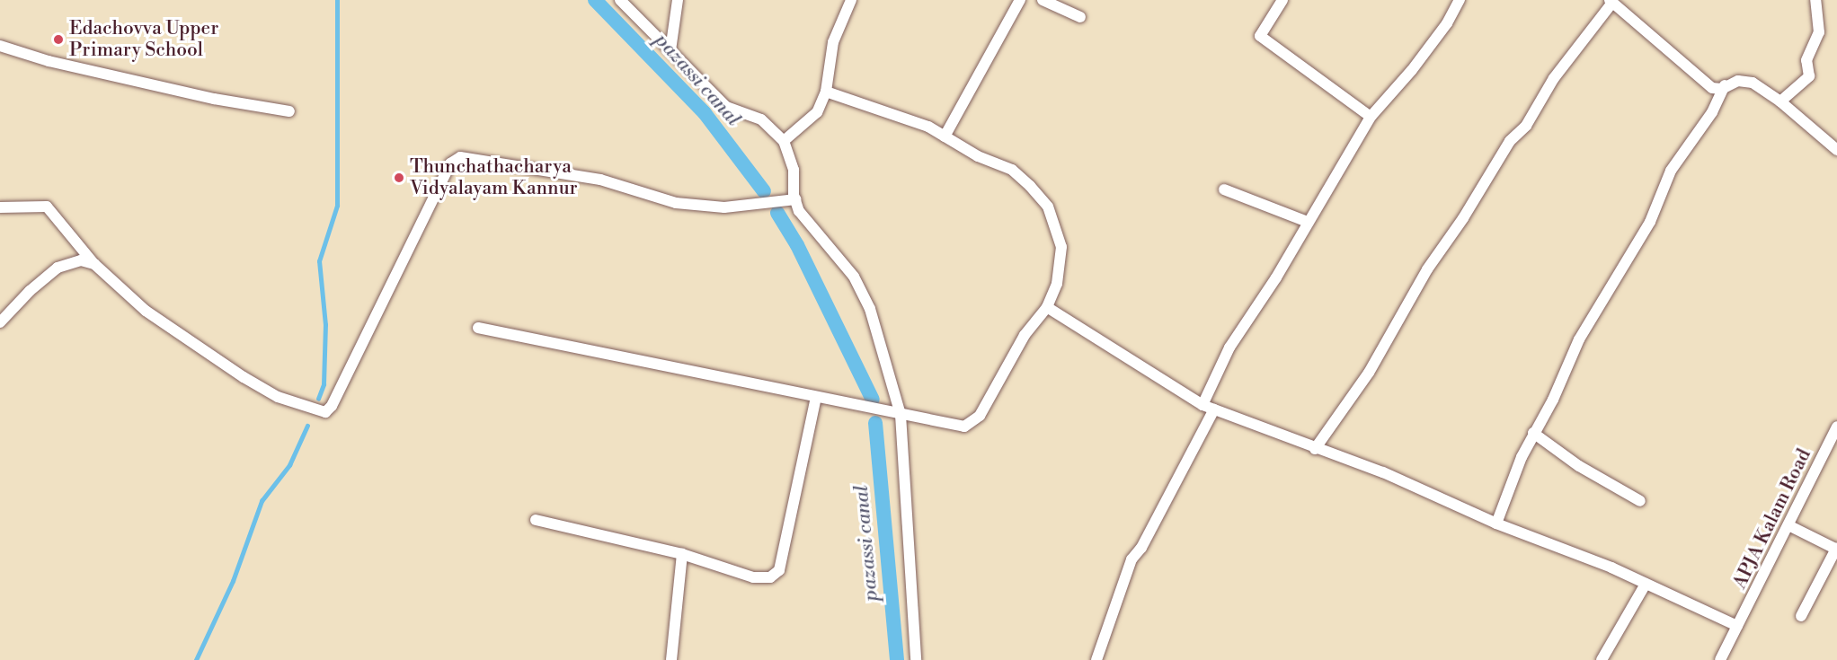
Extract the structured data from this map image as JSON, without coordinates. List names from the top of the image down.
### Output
{
  "streets": {
    "street": ["APJA Kalam Road"]
  },
  "water": ["pazassi canal"],
  "places": ["Edachovva Upper Primary School", "Thunchathacharya Vidyalayam Kannur"]
}
